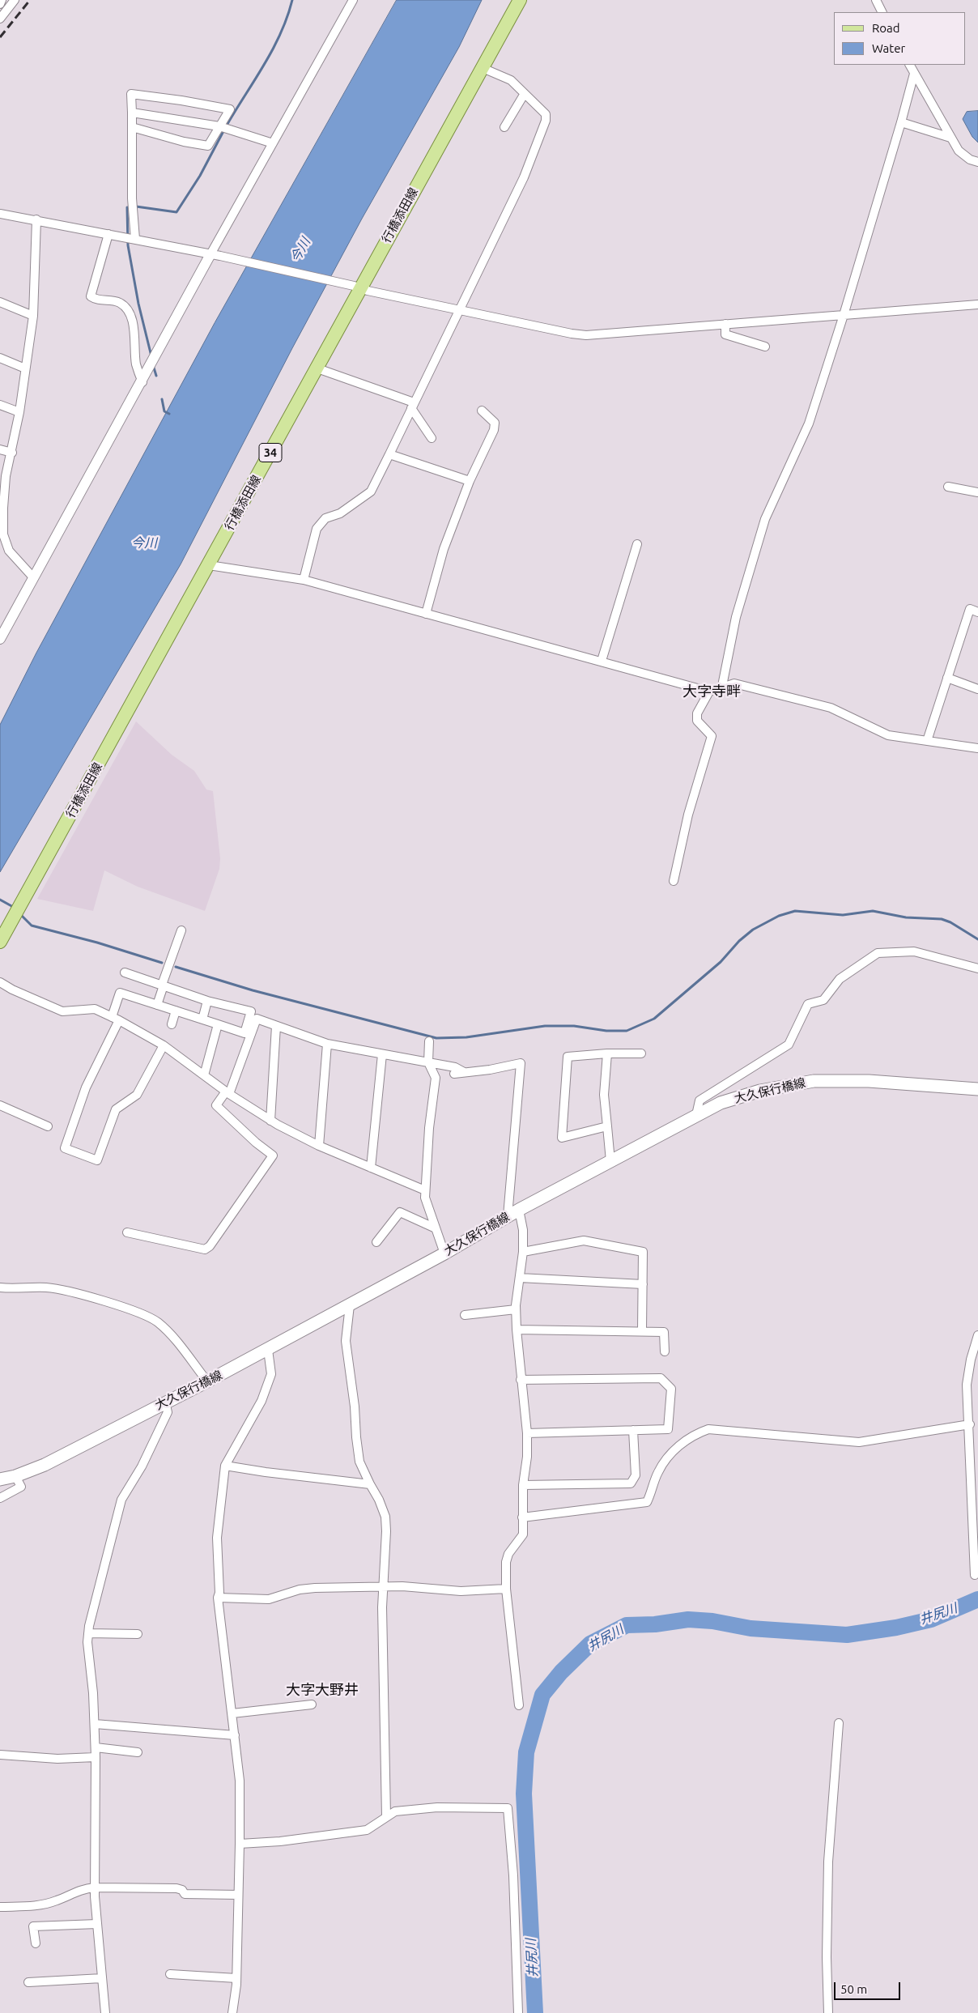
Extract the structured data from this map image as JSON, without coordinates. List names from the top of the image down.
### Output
{
  "streets": {
    "main road": ["行橋添田線", "34", "大久保行橋線"]
  },
  "districts": ["大字寺畔", "大字大野井"],
  "water": ["今川", "井尻川"],
  "legend": ["Road", "Water"],
  "scale_bar": "50 m"
}
